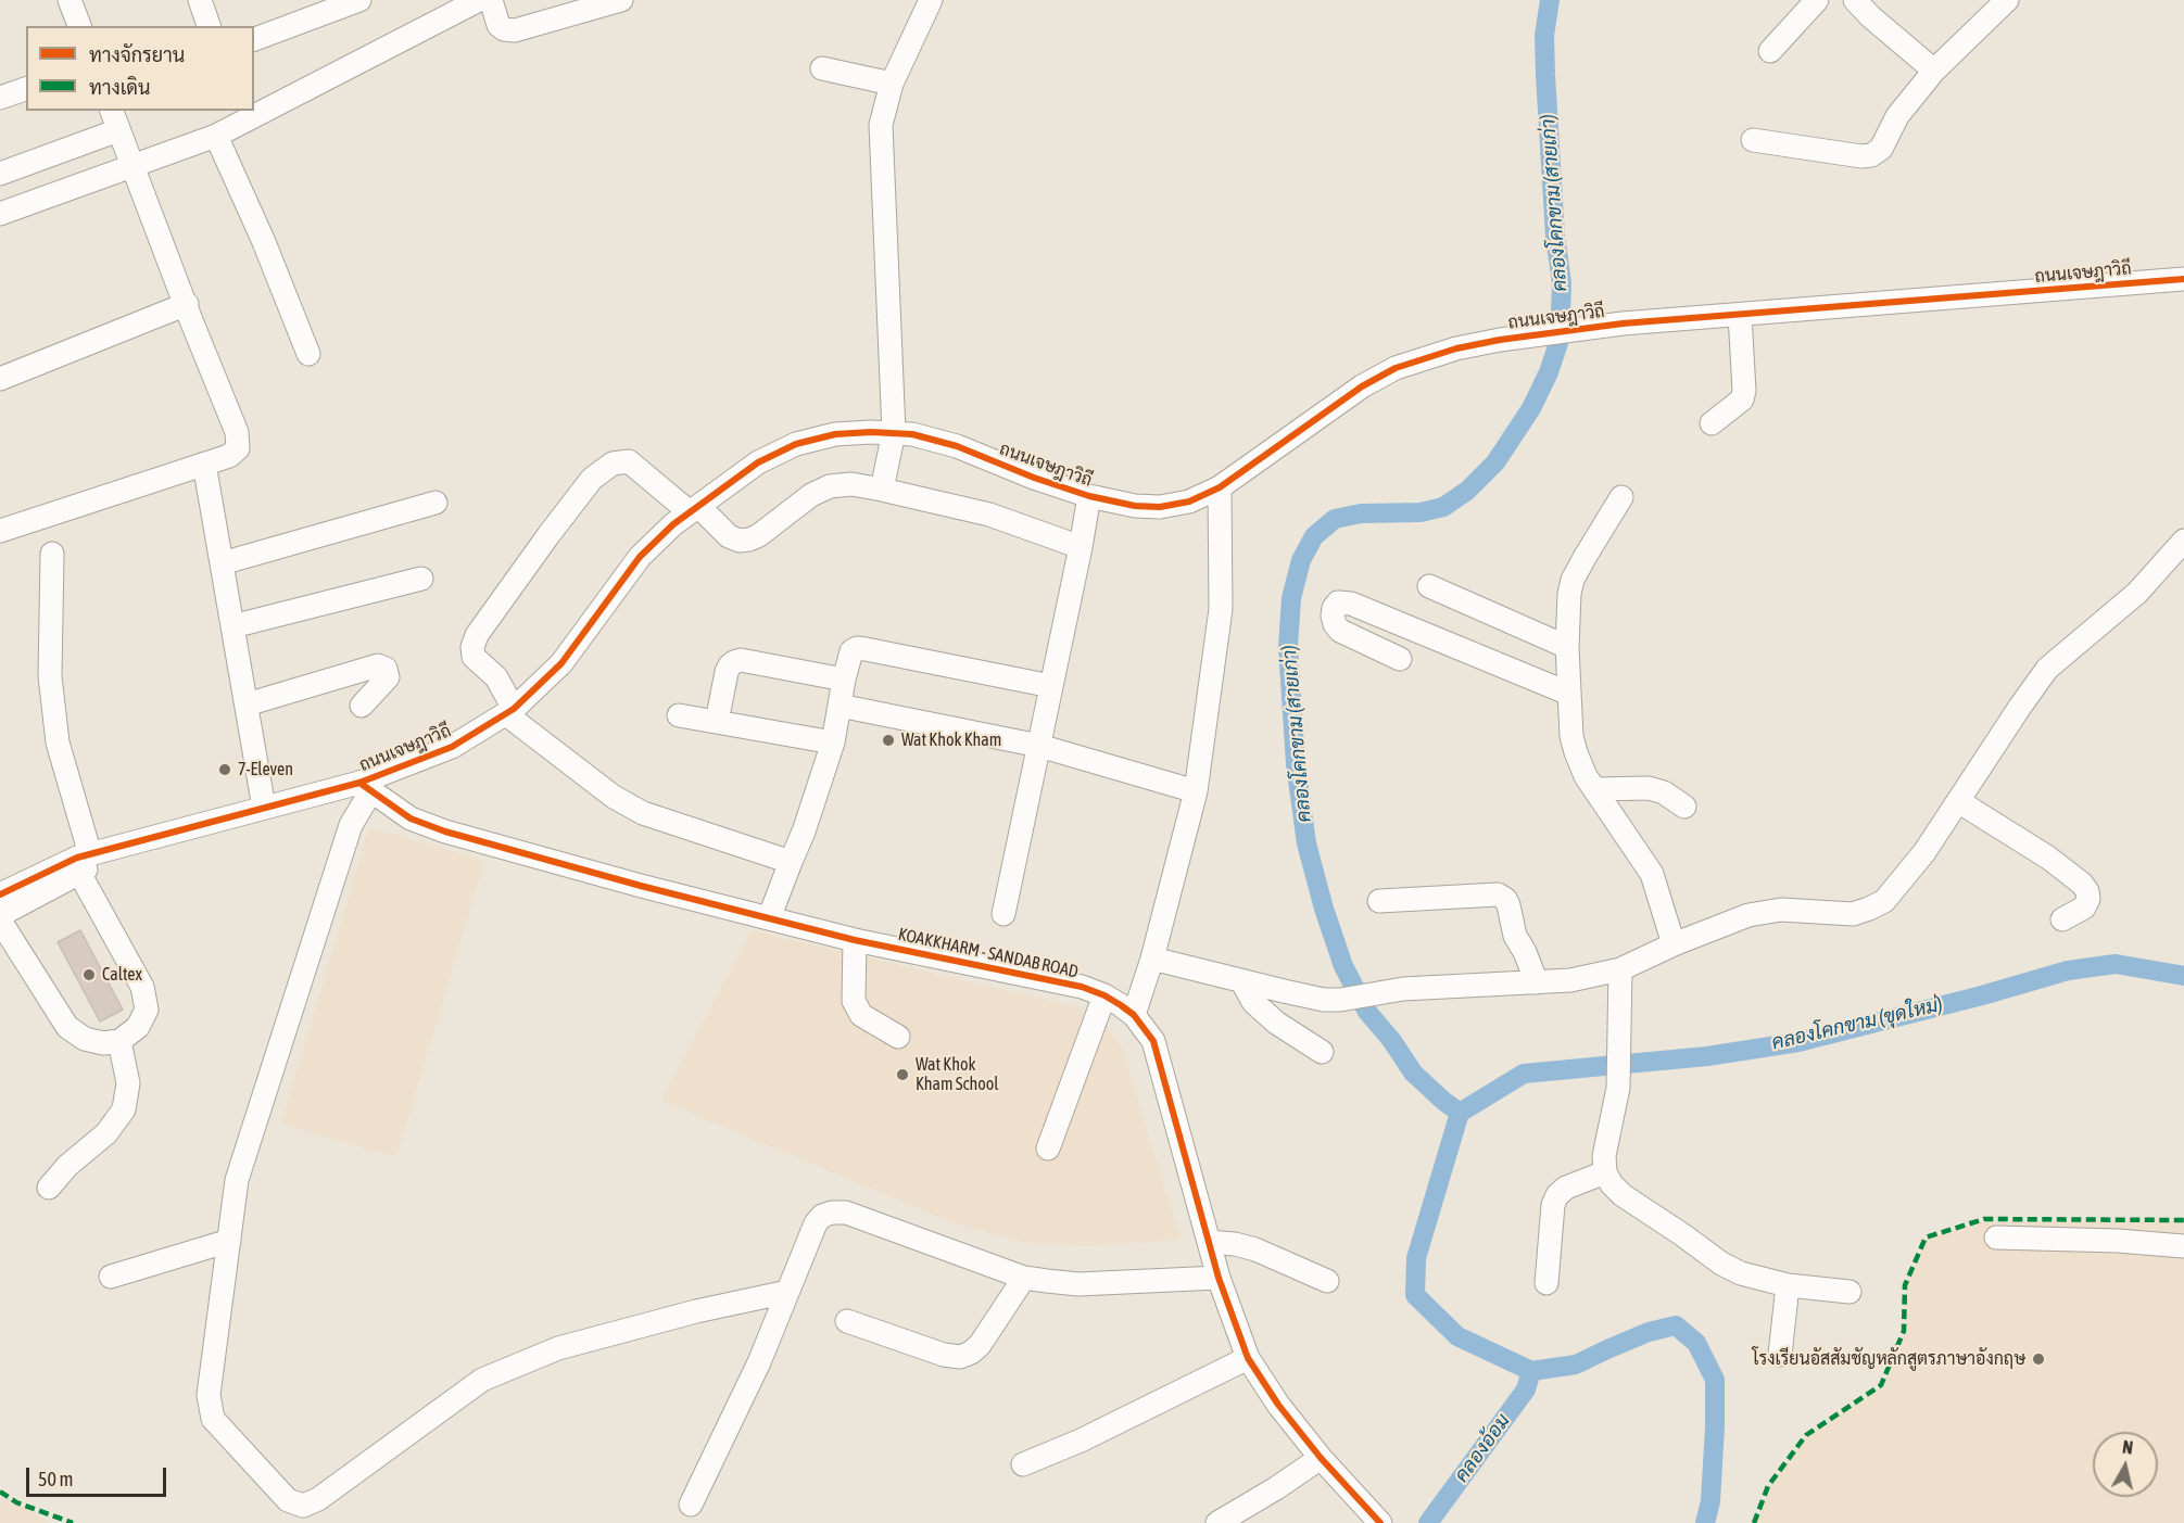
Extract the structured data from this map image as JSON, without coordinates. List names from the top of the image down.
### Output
{
  "streets": {
    "street": ["ถนนเจษฎาวิถี", "KOAKKHARM - SANDAB ROAD"]
  },
  "crossings": [
    ["ถนนเจษฎาวิถี", "KOAKKHARM - SANDAB ROAD"]
  ],
  "water": ["คลองโคกขาม (สายเก่า)", "คลองโคกขาม (ขุดใหม่)", "คลองอ้อม"],
  "places": [
    "Wat Khok Kham",
    "7-Eleven",
    "Caltex",
    "Wat Khok Kham School",
    "โรงเรียนอัสสัมชัญหลักสูตรภาษาอังกฤษ"
  ],
  "legend": ["ทางจักรยาน", "ทางเดิน"],
  "scale_bar": "50 m",
  "north": "top"
}
